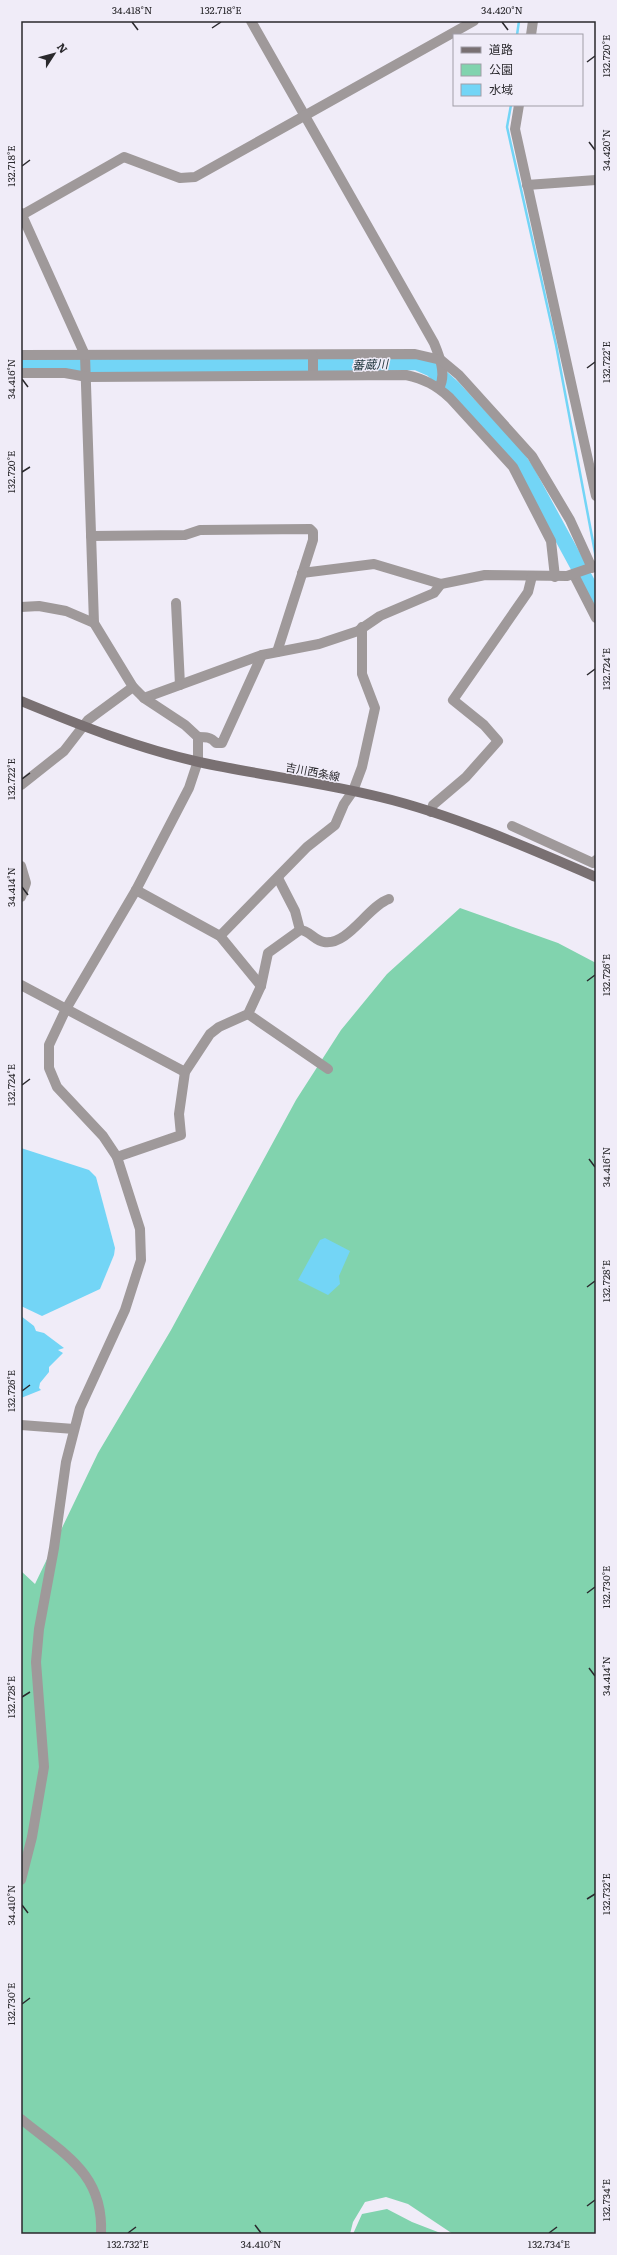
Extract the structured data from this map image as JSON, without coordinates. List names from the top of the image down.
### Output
{
  "streets": {
    "main road": ["吉川西条線"]
  },
  "water": ["蕃蔵川"],
  "legend": ["道路", "公園", "水域"],
  "north": "top right",
  "coordinates": [
    "34.418°N",
    "132.718°E",
    "34.420°N",
    "132.720°E",
    "132.722°E",
    "34.416°N",
    "132.724°E",
    "34.414°N",
    "132.726°E",
    "132.728°E",
    "132.730°E",
    "132.732°E",
    "34.410°N",
    "132.734°E"
  ]
}
